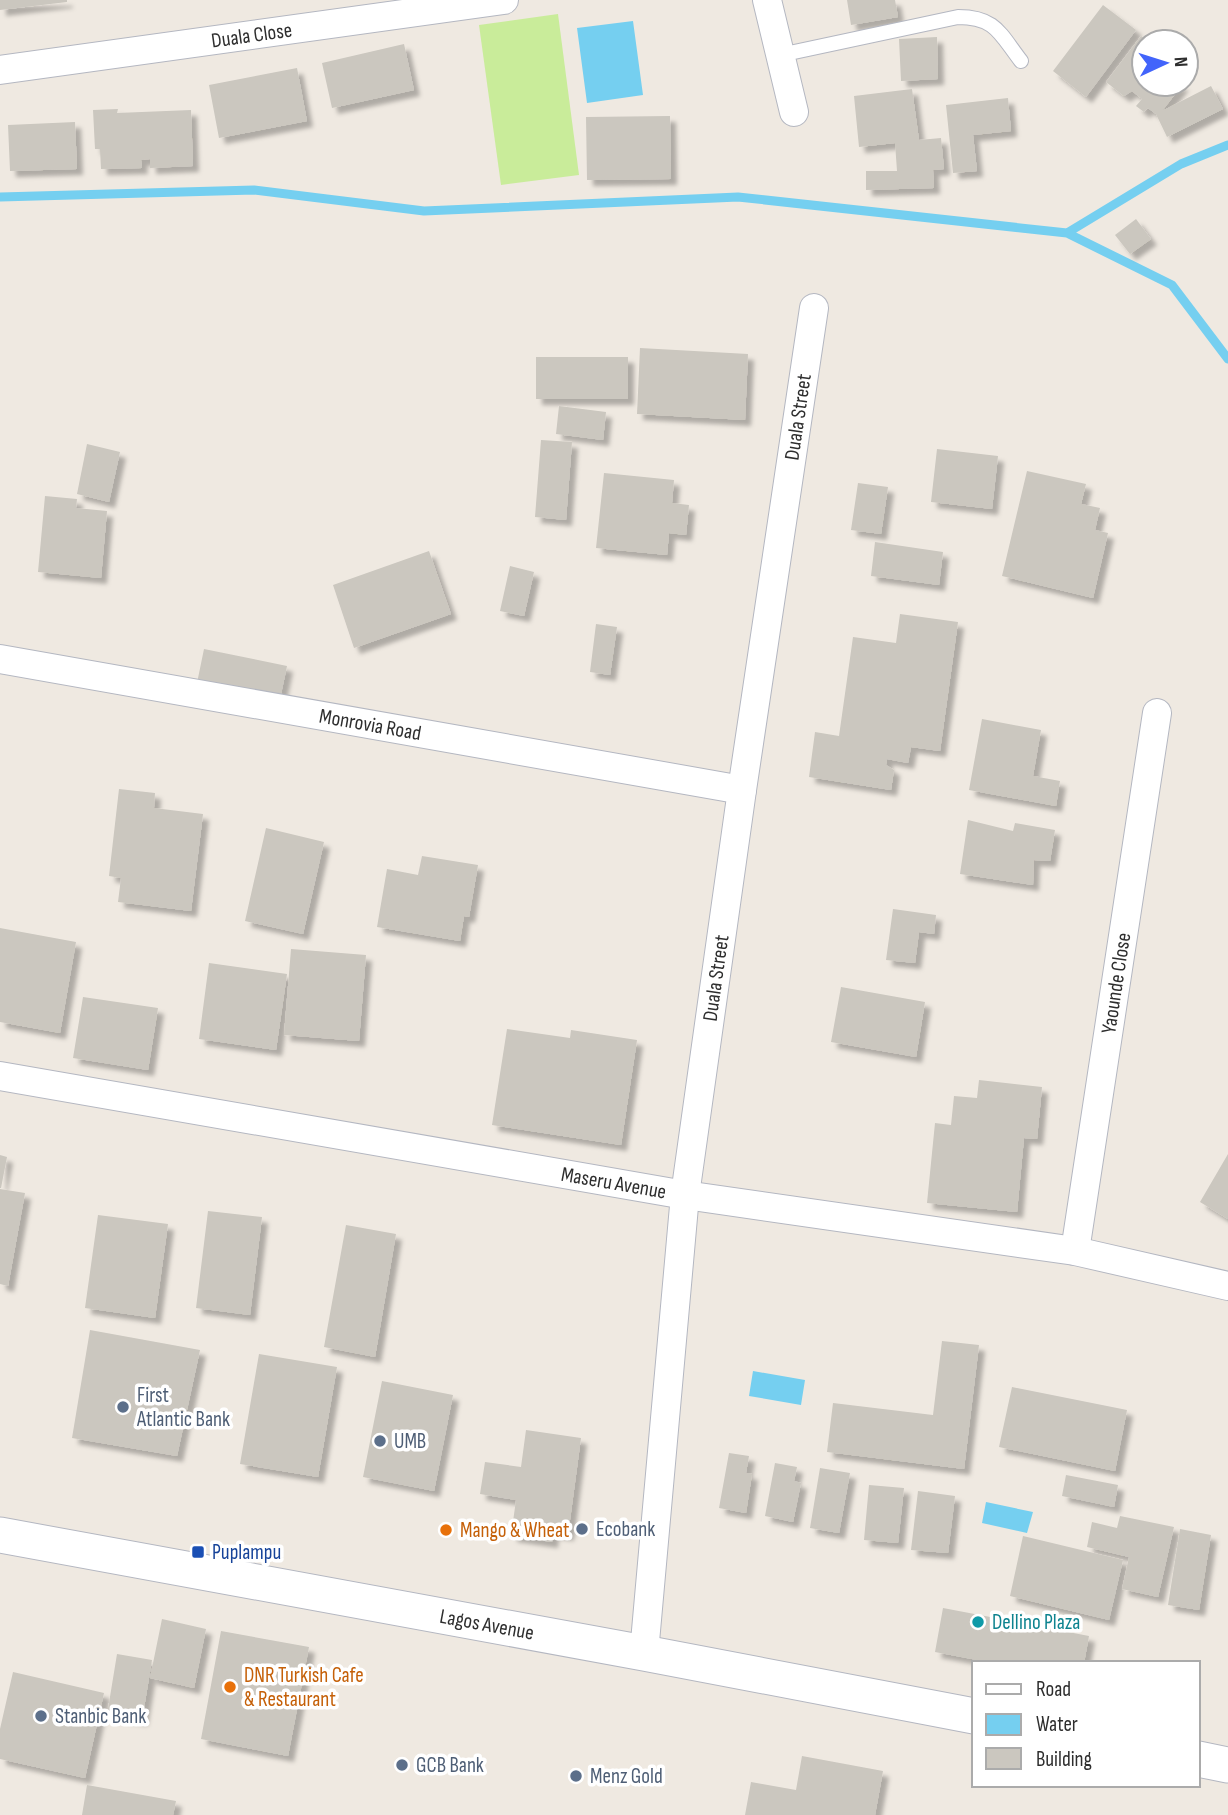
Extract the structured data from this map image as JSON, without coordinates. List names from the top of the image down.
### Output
{
  "streets": {
    "street": [
      "Duala Close",
      "Duala Street",
      "Monrovia Road",
      "Yaounde Close",
      "Maseru Avenue",
      "Lagos Avenue"
    ]
  },
  "crossings": [
    ["Duala Street", "Monrovia Road"],
    ["Duala Street", "Maseru Avenue"],
    ["Duala Street", "Lagos Avenue"],
    ["Yaounde Close", "Maseru Avenue"]
  ],
  "places": {
    "other": [
      "First Atlantic Bank",
      "UMB",
      "Ecobank",
      "Mango & Wheat",
      "Dellino Plaza",
      "DNR Turkish Cafe & Restaurant",
      "Stanbic Bank",
      "GCB Bank",
      "Menz Gold"
    ],
    "transit": ["Puplampu"]
  },
  "legend": ["Road", "Water", "Building"],
  "north": "right"
}
